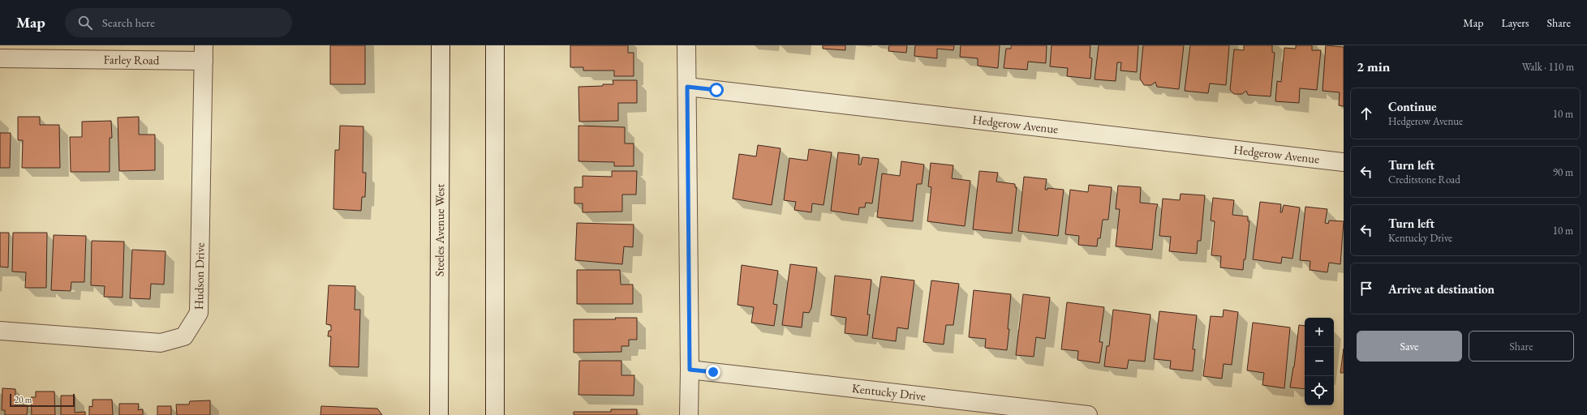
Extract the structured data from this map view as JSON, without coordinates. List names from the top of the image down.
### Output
{
  "streets": {
    "street": [
      "Farley Road",
      "Hedgerow Avenue",
      "Steeles Avenue West",
      "Hudson Drive",
      "Kentucky Drive"
    ]
  },
  "crossings": [
    ["Farley Road", "Hudson Drive"]
  ],
  "scale_bar": "20 m",
  "page": {
    "header": "Map",
    "search": "Search here",
    "nav": ["Map", "Layers", "Share"],
    "heading": ["2 min", "Walk · 110 m"],
    "list": [
      ["Continue", "Hedgerow Avenue", "10 m"],
      ["Turn left", "Creditstone Road", "90 m"],
      ["Turn left", "Kentucky Drive", "10 m"],
      "Arrive at destination"
    ],
    "map_buttons": ["+", "−"],
    "buttons": ["Save", "Share"],
    "scale": "20 m"
  }
}
